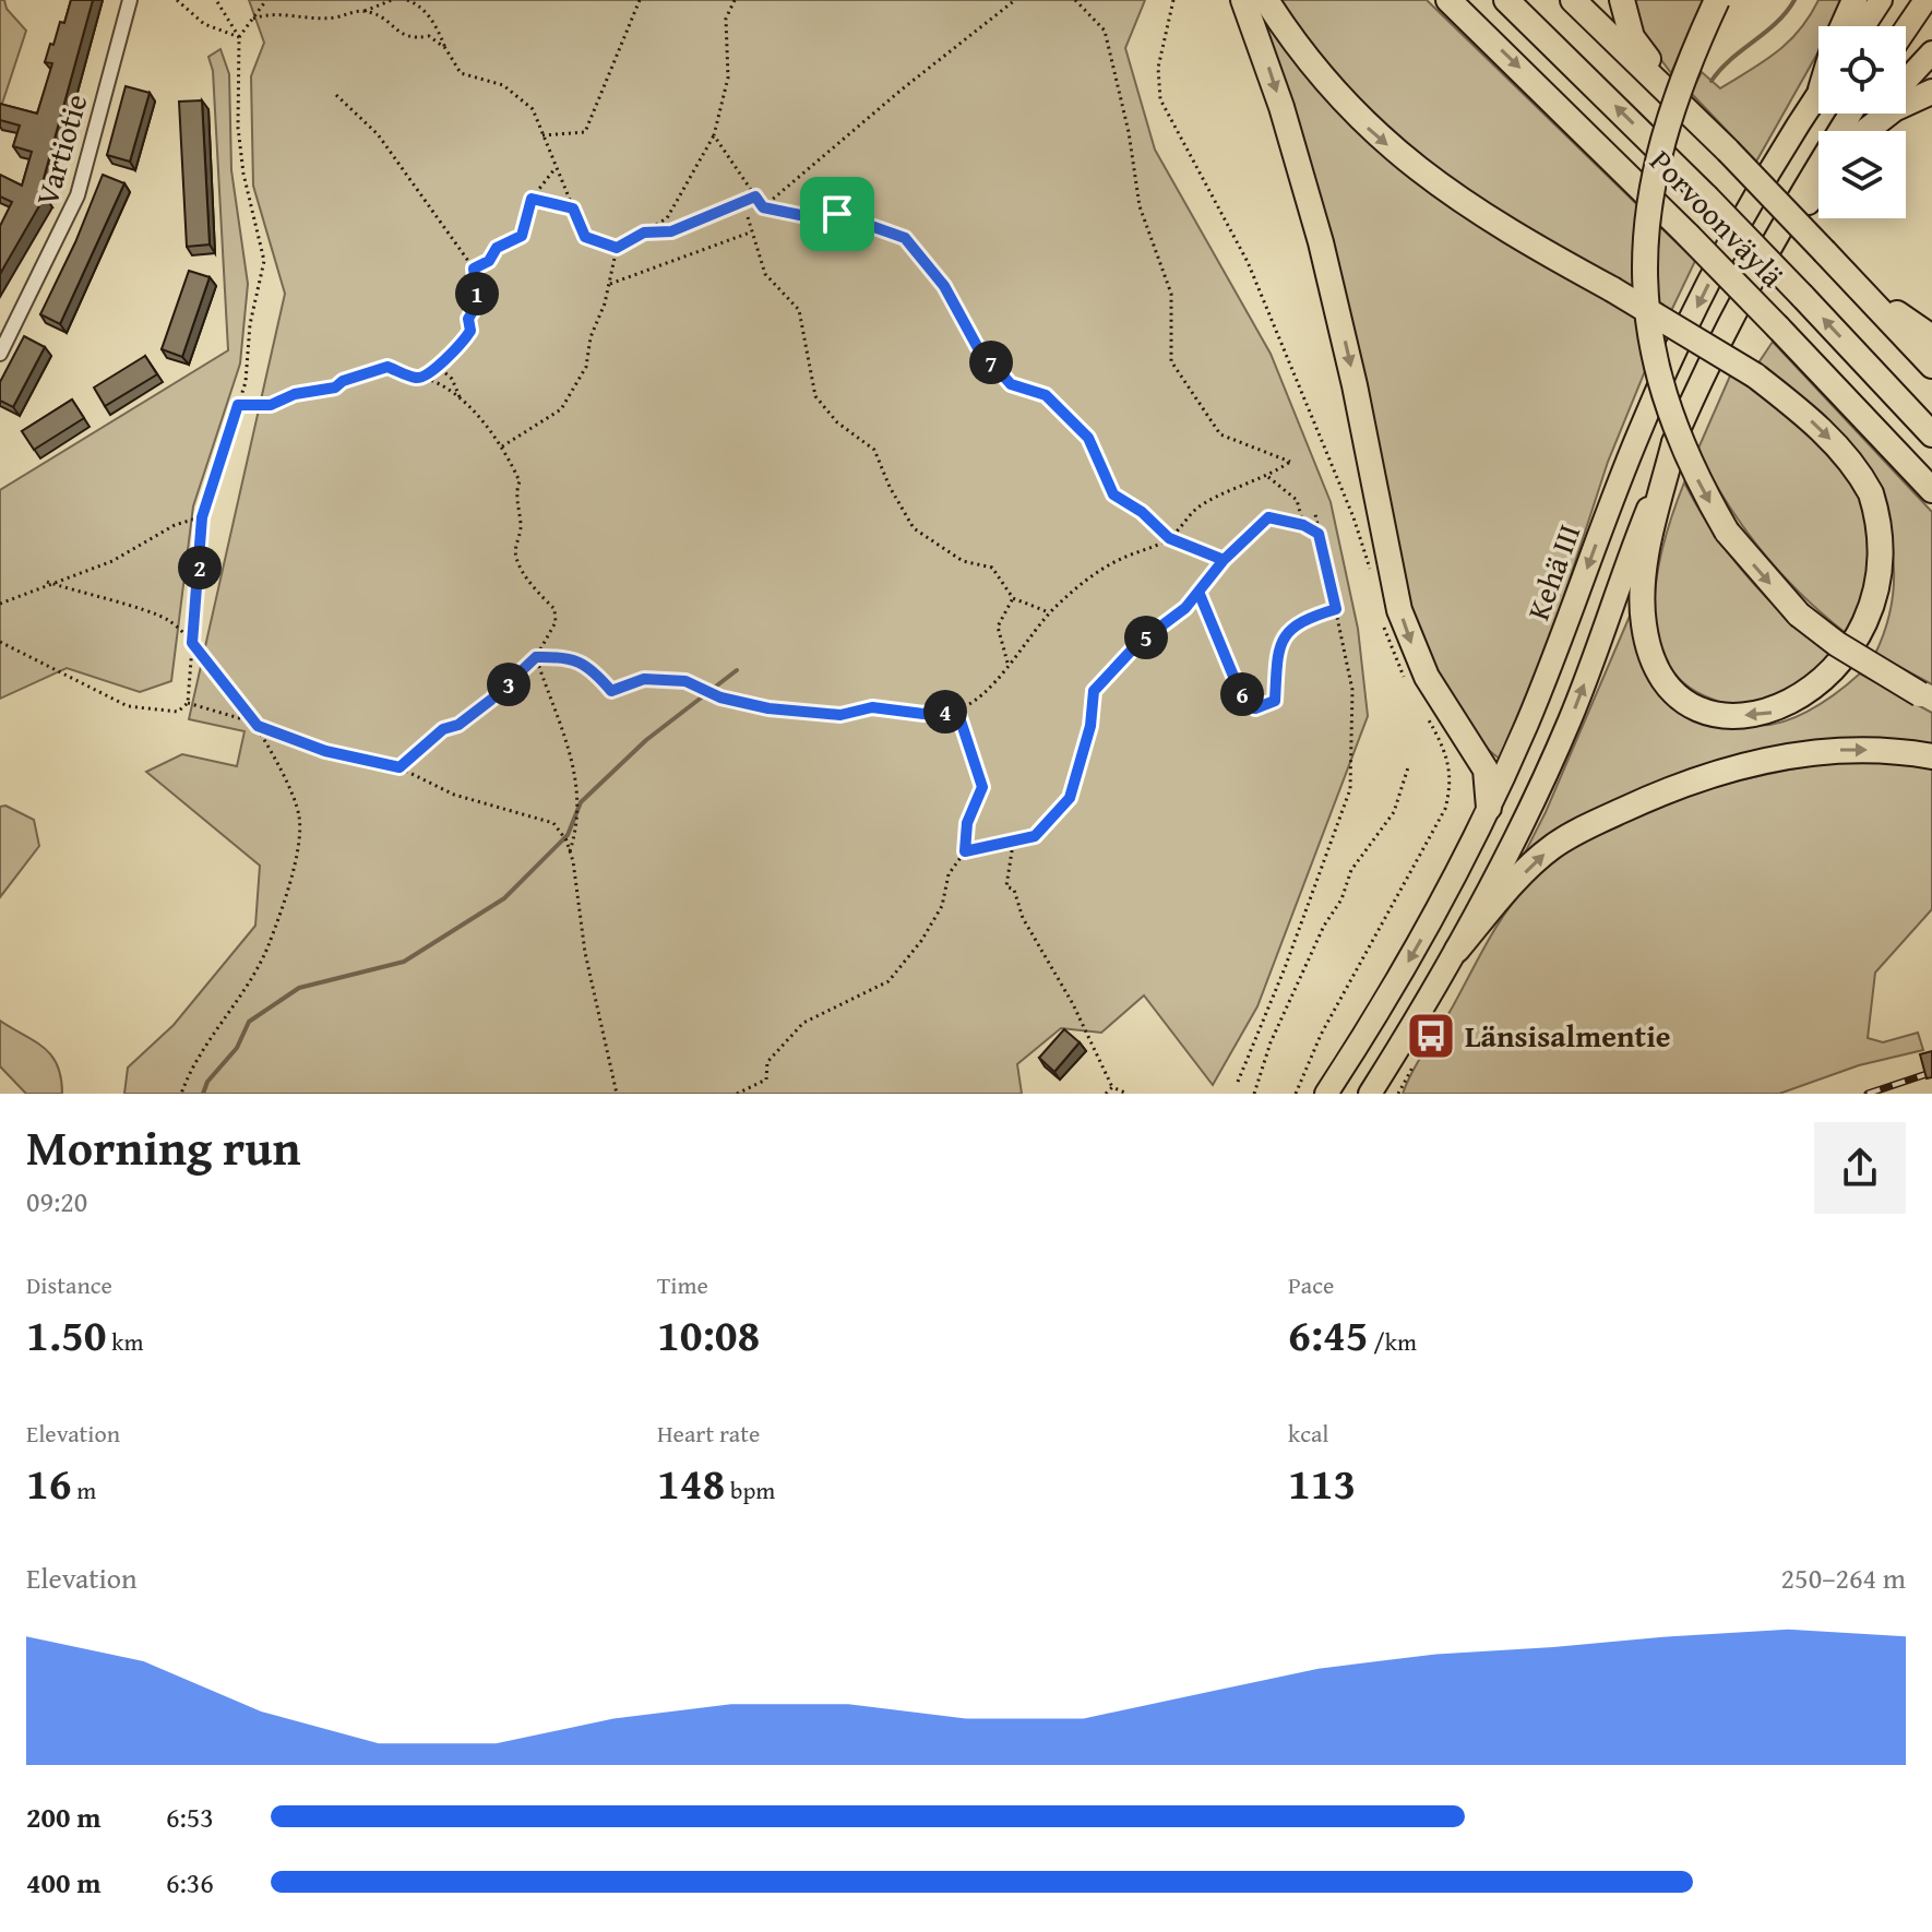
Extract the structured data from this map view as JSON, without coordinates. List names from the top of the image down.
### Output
{
  "streets": {
    "highway": ["Porvoonväylä", "Kehä III"],
    "street": ["Vartiotie"]
  },
  "places": {
    "bus stop": ["Länsisalmentie"]
  },
  "page": {
    "pins": [
      "1",
      "7",
      "2",
      "5",
      "3",
      "6",
      "4"
    ],
    "heading": ["Morning run", "09:20"],
    "stats": [
      ["Distance", "1.50 km"],
      ["Time", "10:08"],
      ["Pace", "6:45 /km"],
      ["Elevation", "16 m"],
      ["Heart rate", "148 bpm"],
      ["kcal", "113"]
    ],
    "chart": ["Elevation", "250–264 m"],
    "list": [
      {
        "name": "200 m",
        "note": "6:53"
      },
      {
        "name": "400 m",
        "note": "6:36"
      }
    ]
  }
}
